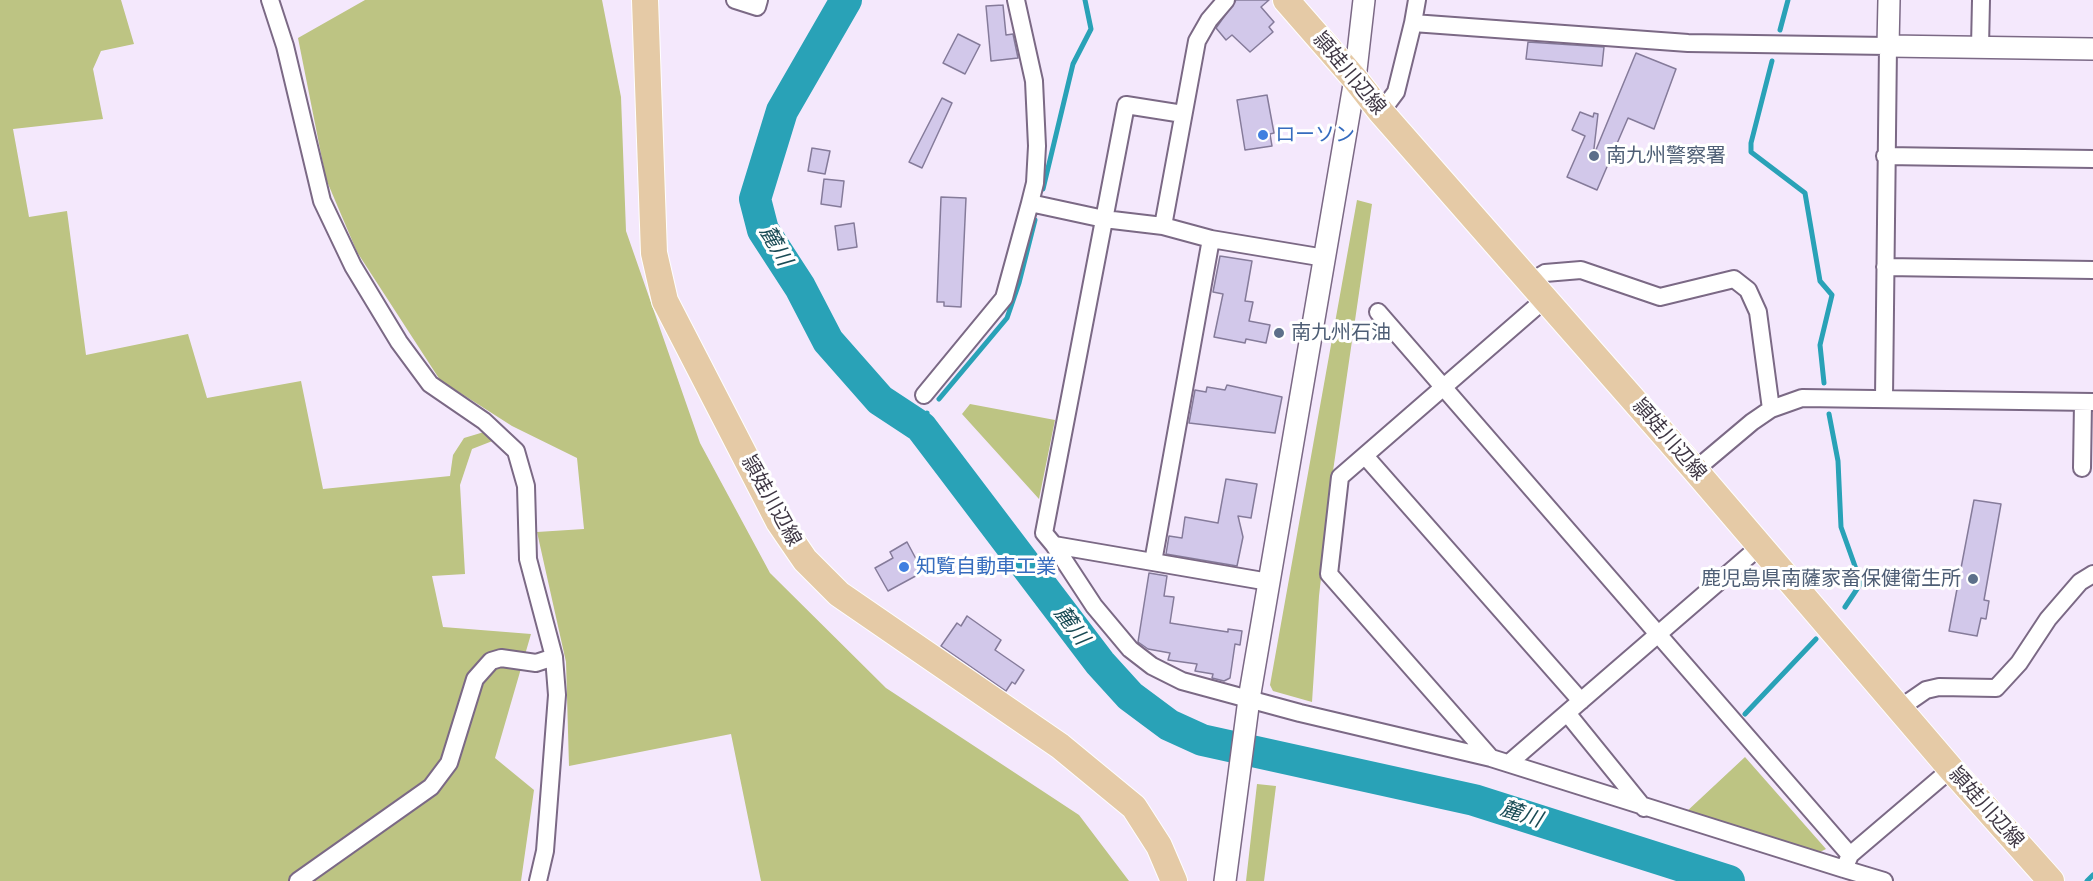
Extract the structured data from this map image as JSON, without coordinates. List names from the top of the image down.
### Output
{
  "streets": {
    "main road": ["頴娃川辺線"]
  },
  "water": ["麓川"],
  "places": [
    "ローソン",
    "南九州警察署",
    "南九州石油",
    "知覧自動車工業",
    "鹿児島県南薩家畜保健衛生所"
  ]
}
